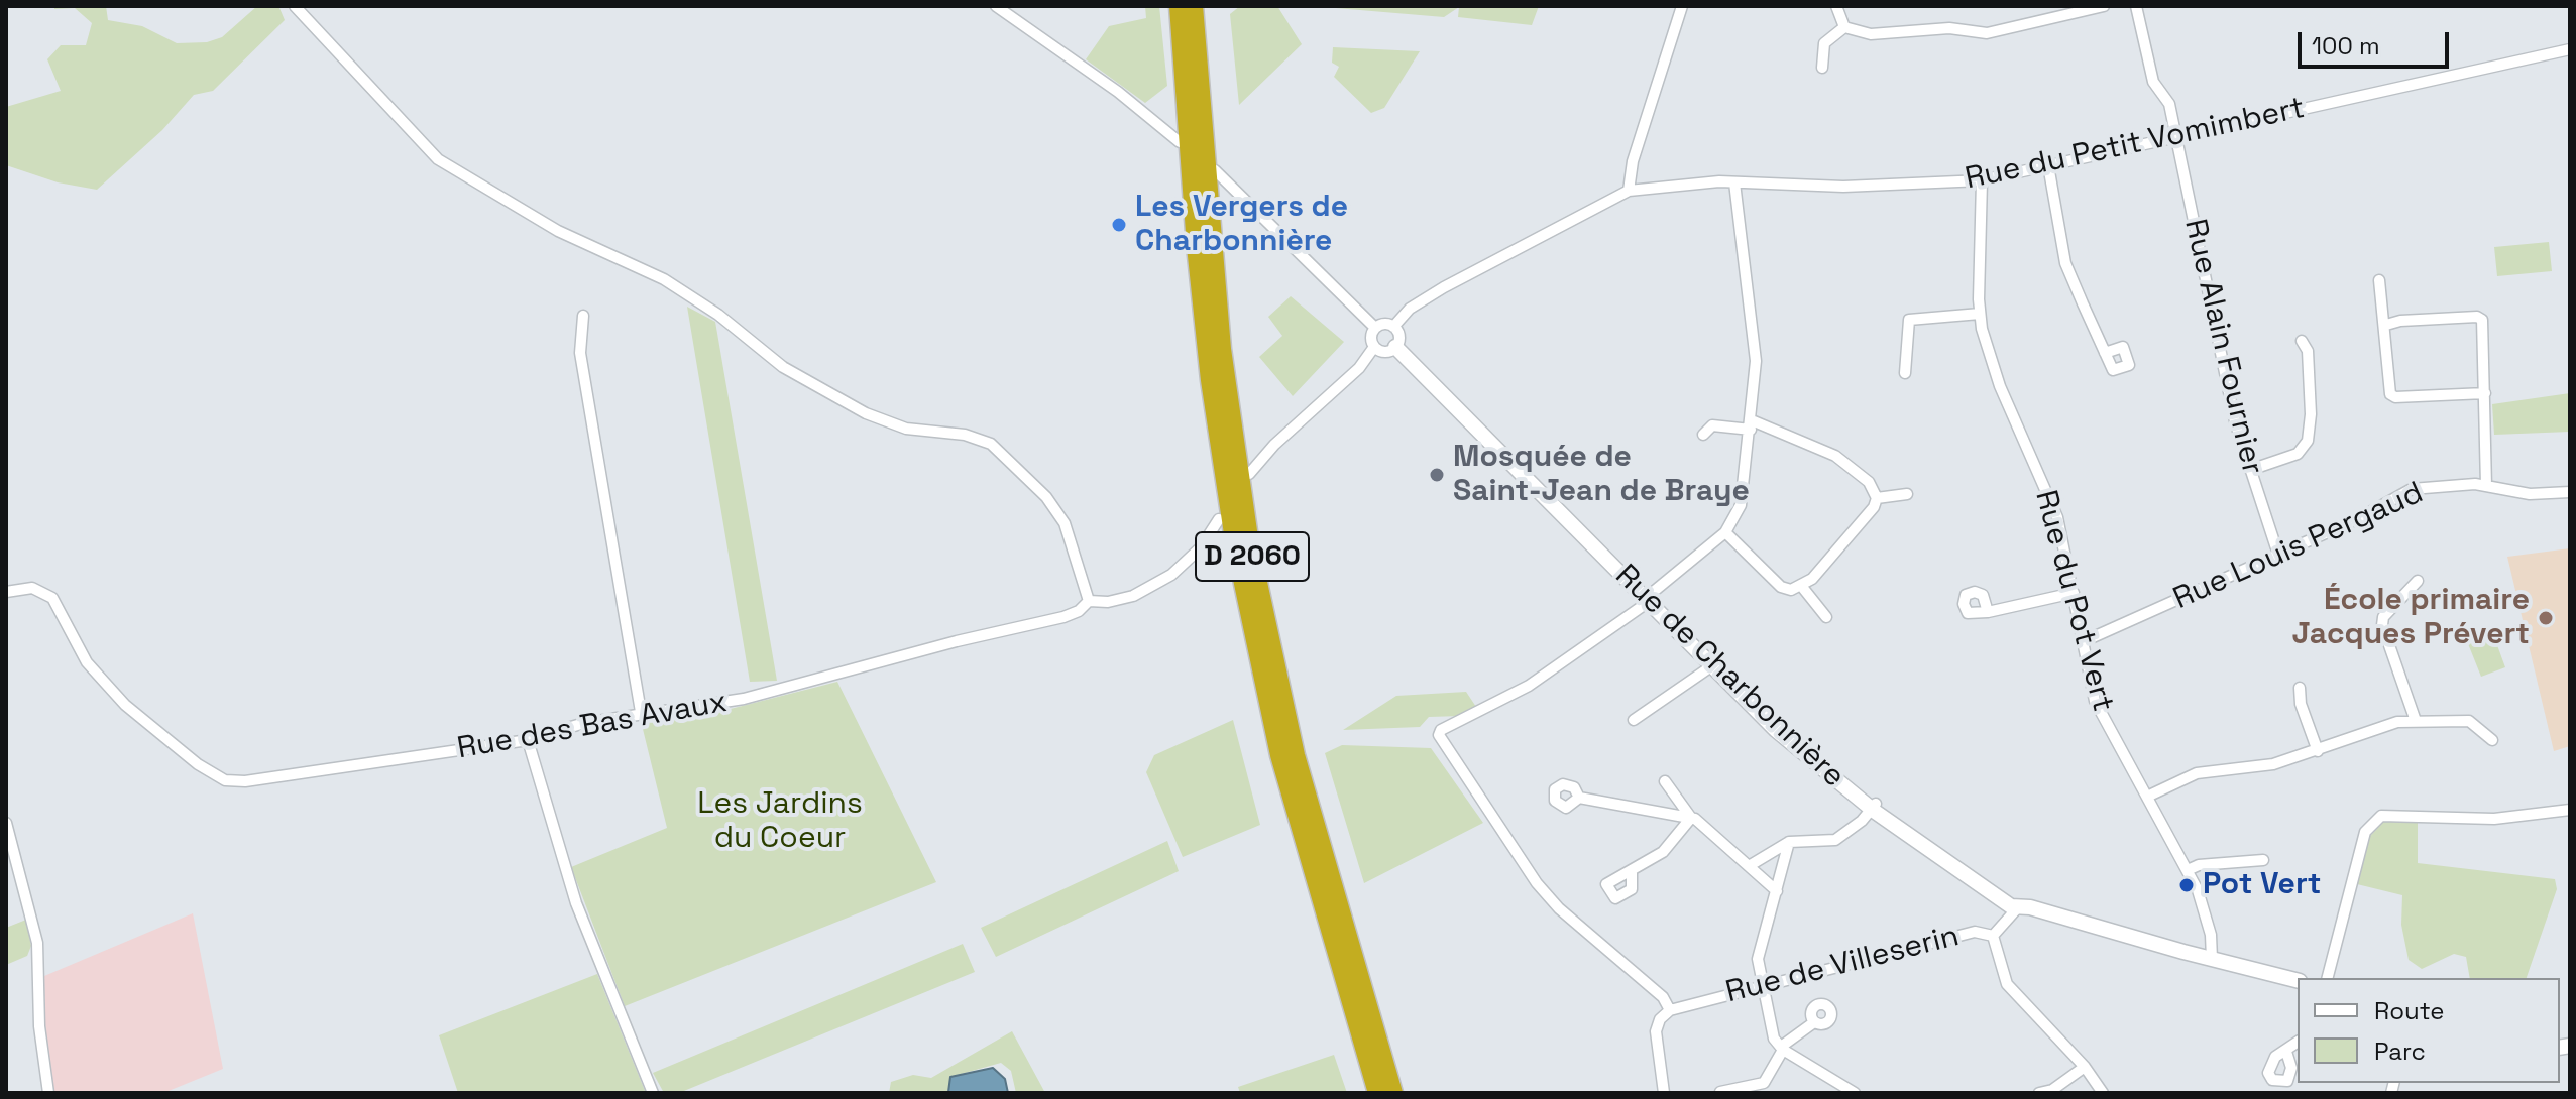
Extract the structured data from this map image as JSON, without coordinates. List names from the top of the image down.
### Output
{
  "streets": {
    "highway": ["D 2060"],
    "street": [
      "Rue du Petit Vomimbert",
      "Rue Alain Fournier",
      "Rue Louis Pergaud",
      "Rue du Pot Vert",
      "Rue de Charbonnière",
      "Rue des Bas Avaux",
      "Rue de Villeserin"
    ]
  },
  "crossings": [
    ["Rue du Petit Vomimbert", "Rue Alain Fournier"],
    ["Rue du Petit Vomimbert", "Rue du Pot Vert"],
    ["Rue du Petit Vomimbert", "Rue de Charbonnière"],
    ["Rue Alain Fournier", "Rue Louis Pergaud"],
    ["Rue Louis Pergaud", "Rue du Pot Vert"],
    ["Rue du Pot Vert", "Rue de Charbonnière"],
    ["Rue de Charbonnière", "Rue de Villeserin"]
  ],
  "parks": ["Les Jardins du Coeur"],
  "places": [
    "Les Vergers de Charbonnière",
    "Mosquée de Saint-Jean de Braye",
    "École primaire Jacques Prévert",
    "Pot Vert"
  ],
  "legend": ["Route", "Parc"],
  "scale_bar": "100 m"
}
